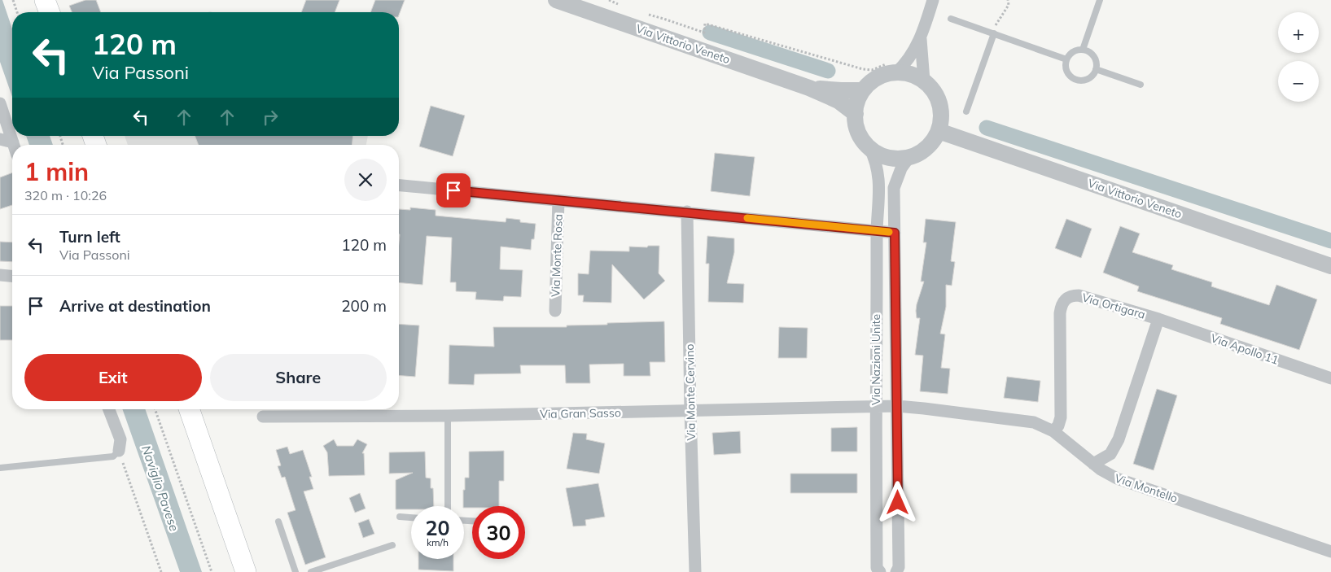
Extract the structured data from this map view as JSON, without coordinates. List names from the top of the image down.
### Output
{
  "streets": {
    "street": [
      "Via Vittorio Veneto",
      "Via Monte Rosa",
      "Via Ortigara",
      "Via Apollo 11",
      "Via Nazioni Unite",
      "Via Monte Cervino",
      "Via Gran Sasso",
      "Via Montello"
    ]
  },
  "crossings": [
    ["Via Vittorio Veneto", "Via Nazioni Unite"],
    ["Via Ortigara", "Via Apollo 11"],
    ["Via Ortigara", "Via Montello"],
    ["Via Nazioni Unite", "Via Gran Sasso"],
    ["Via Nazioni Unite", "Via Montello"],
    ["Via Monte Cervino", "Via Gran Sasso"],
    ["Via Gran Sasso", "Via Montello"]
  ],
  "water": ["Naviglio Pavese"],
  "page": {
    "map_buttons": ["+", "−"],
    "turn": ["120 m", "Via Passoni"],
    "heading": ["1 min", "320 m · 10:26"],
    "list": [
      {
        "name": "Turn left",
        "note": "Via Passoni",
        "value": "120 m"
      },
      {
        "name": "Arrive at destination",
        "value": "200 m"
      }
    ],
    "buttons": ["Exit", "Share"],
    "speed": "20 km/h",
    "limit": "30"
  }
}
